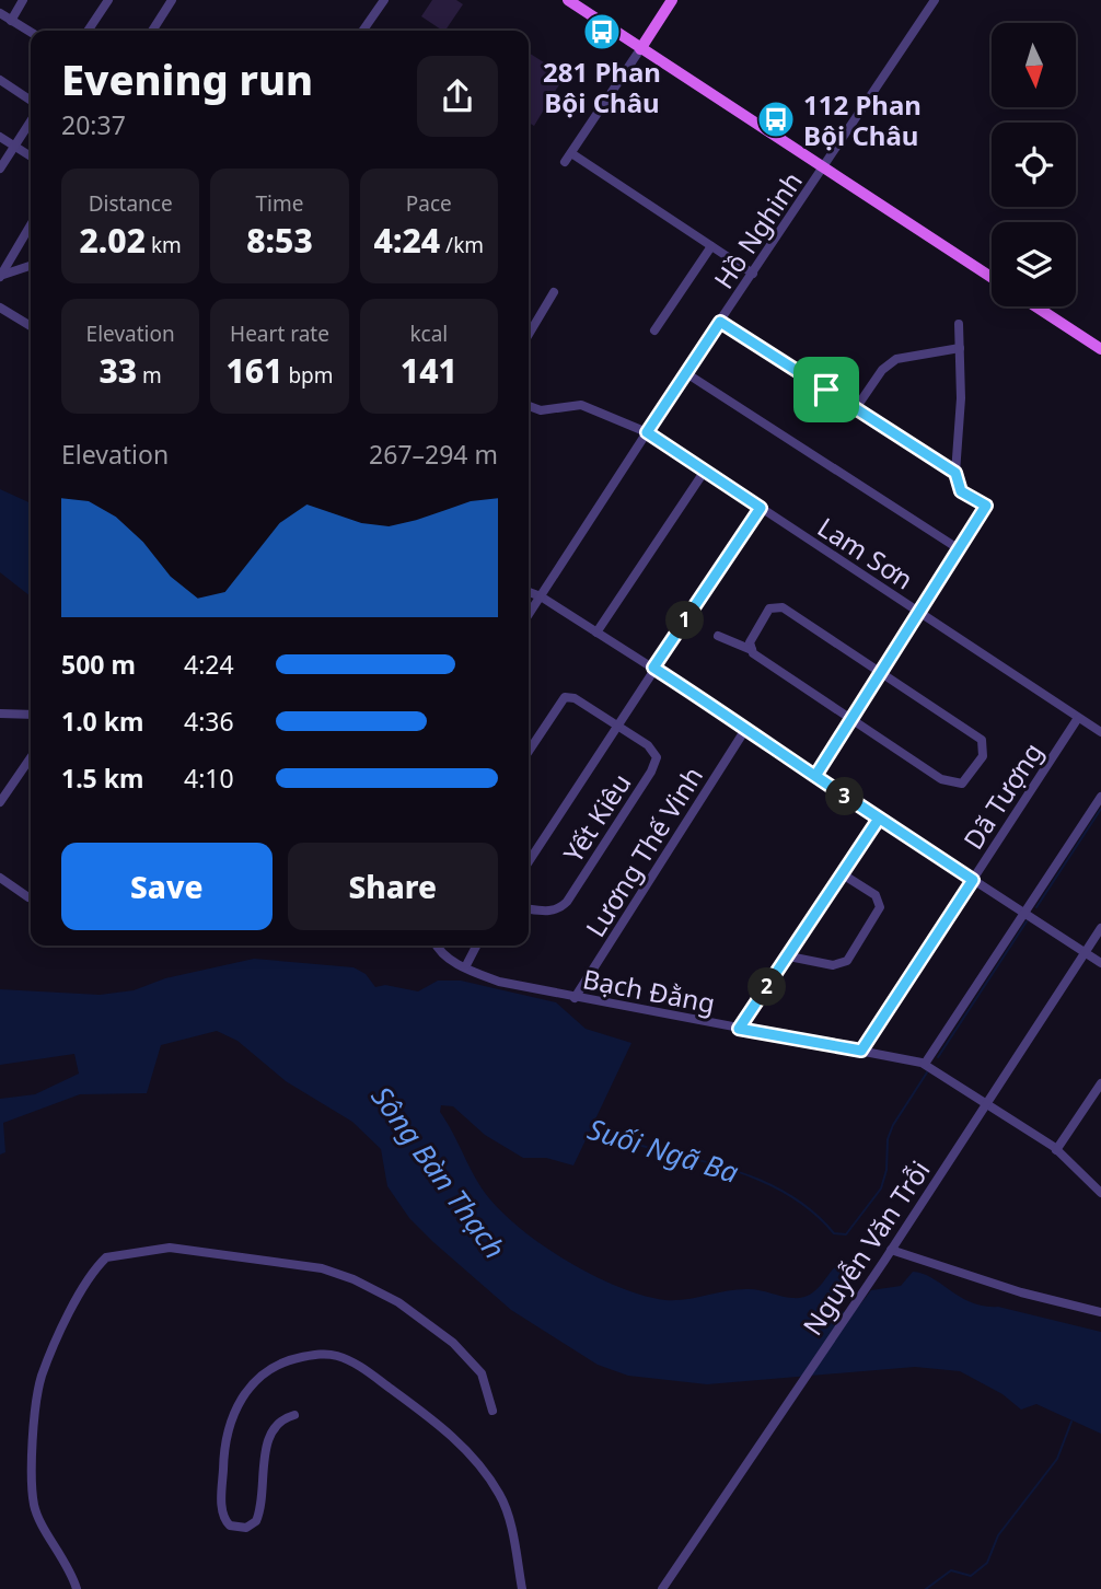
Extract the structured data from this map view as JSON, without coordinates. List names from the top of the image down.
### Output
{
  "streets": {
    "street": [
      "Hồ Nghinh",
      "Lam Sơn",
      "Dã Tượng",
      "Yết Kiêu",
      "Lương Thế Vinh",
      "Bạch Đằng",
      "Nguyễn Văn Trỗi"
    ]
  },
  "crossings": [
    ["Hồ Nghinh", "Lam Sơn"],
    ["Lam Sơn", "Dã Tượng"],
    ["Dã Tượng", "Bạch Đằng"],
    ["Lương Thế Vinh", "Bạch Đằng"],
    ["Bạch Đằng", "Nguyễn Văn Trỗi"]
  ],
  "water": ["Suối Ngã Ba", "Sông Bàn Thạch"],
  "places": {
    "bus stop": ["281 Phan Bội Châu", "112 Phan Bội Châu"]
  },
  "north": "bottom",
  "page": {
    "heading": ["Evening run", "20:37"],
    "stats": [
      ["Distance", "2.02 km"],
      ["Time", "8:53"],
      ["Pace", "4:24 /km"],
      ["Elevation", "33 m"],
      ["Heart rate", "161 bpm"],
      ["kcal", "141"]
    ],
    "chart": ["Elevation", "267–294 m"],
    "pins": ["1", "3", "2"],
    "list": [
      {
        "name": "500 m",
        "note": "4:24"
      },
      {
        "name": "1.0 km",
        "note": "4:36"
      },
      {
        "name": "1.5 km",
        "note": "4:10"
      }
    ],
    "buttons": ["Save", "Share"]
  }
}
